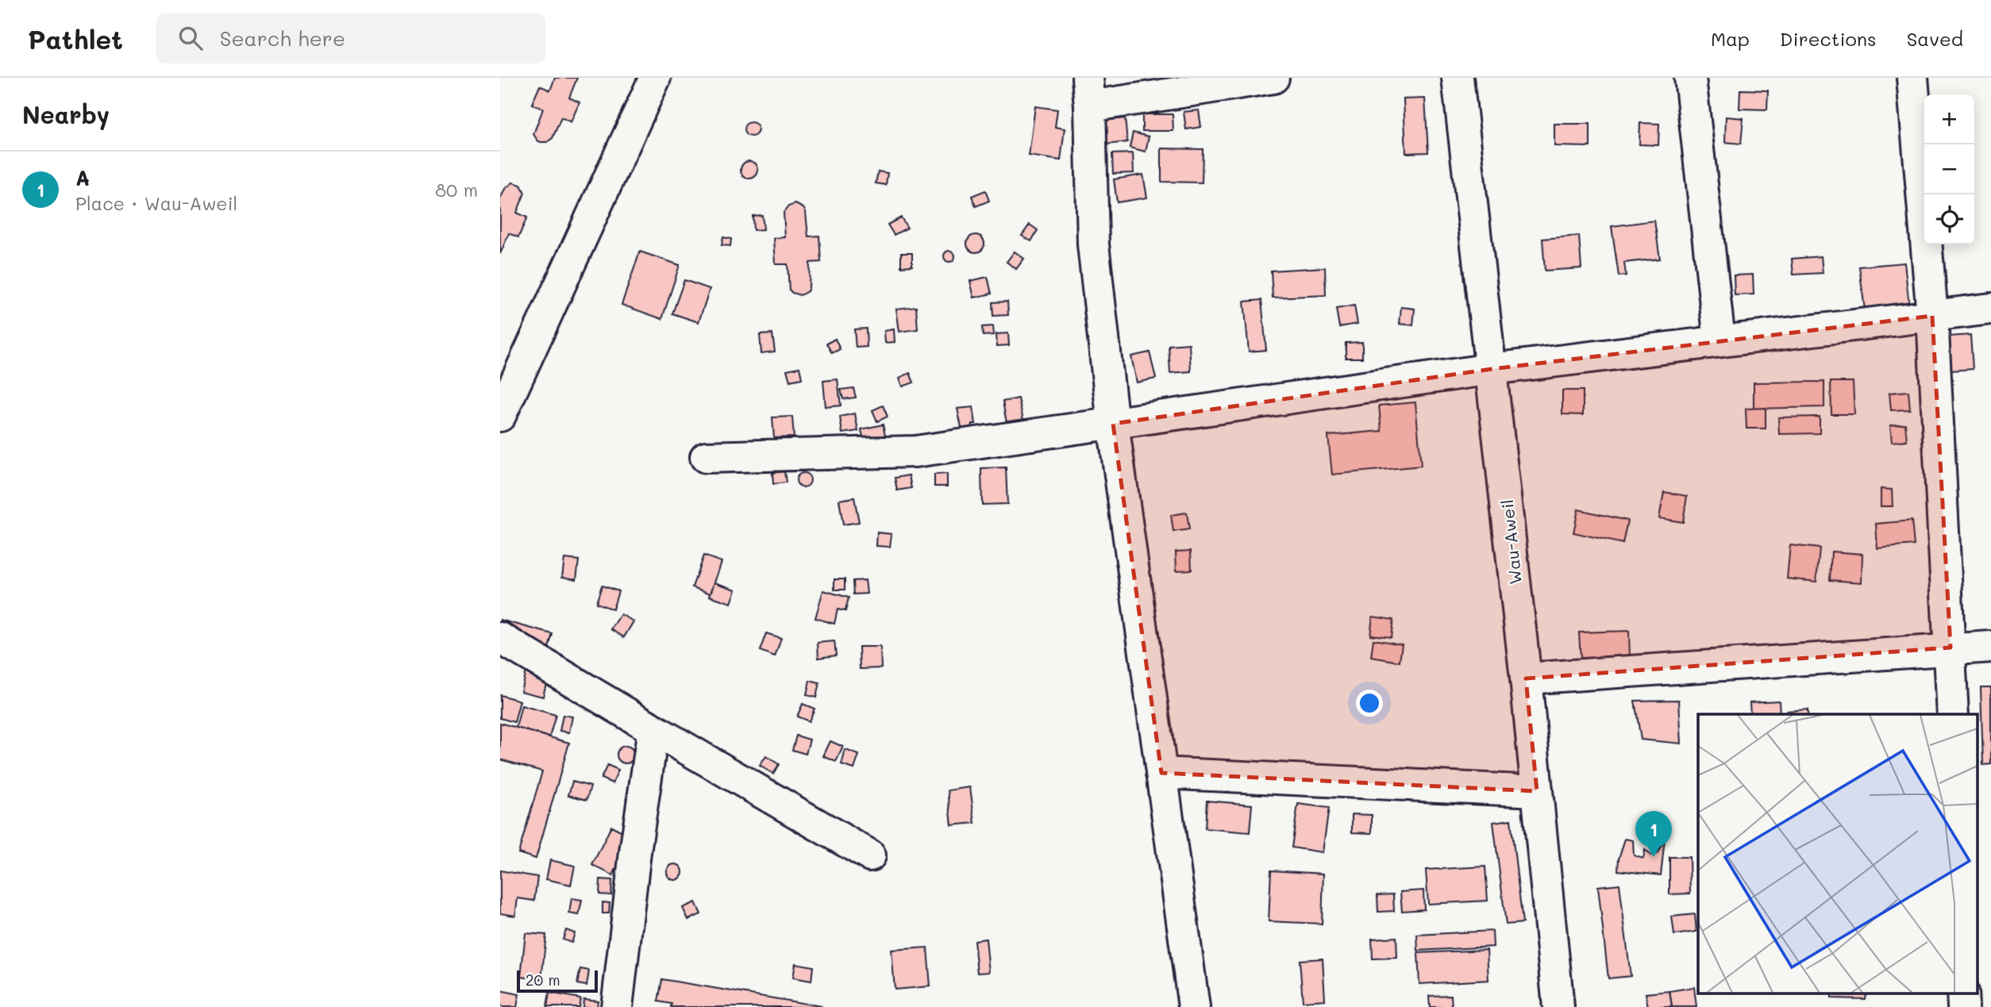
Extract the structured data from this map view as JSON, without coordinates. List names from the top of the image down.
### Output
{
  "streets": {
    "street": ["Wau-Aweil"]
  },
  "scale_bar": "20 m",
  "page": {
    "header": "Pathlet",
    "search": "Search here",
    "nav": ["Map", "Directions", "Saved"],
    "heading": "Nearby",
    "map_buttons": ["+", "−"],
    "list": [
      {
        "mark": "1",
        "name": "A",
        "note": "Place · Wau-Aweil",
        "value": "80 m"
      }
    ],
    "pins": "1",
    "scale": "20 m"
  }
}
